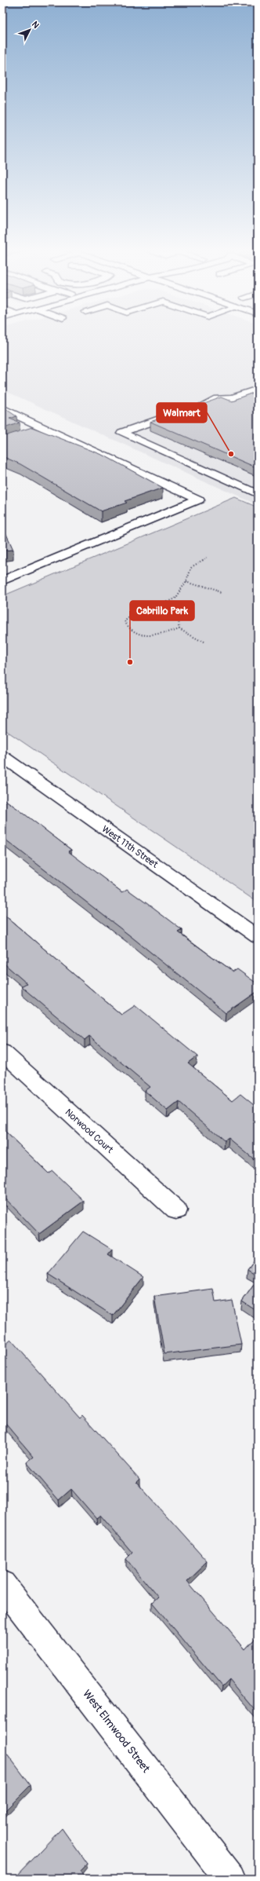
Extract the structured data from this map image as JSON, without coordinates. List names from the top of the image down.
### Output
{
  "streets": {
    "main road": ["West 11th Street", "Norwood Court", "West Elmwood Street"]
  },
  "places": ["Walmart", "Cabrillo Park"],
  "north": "top right"
}
